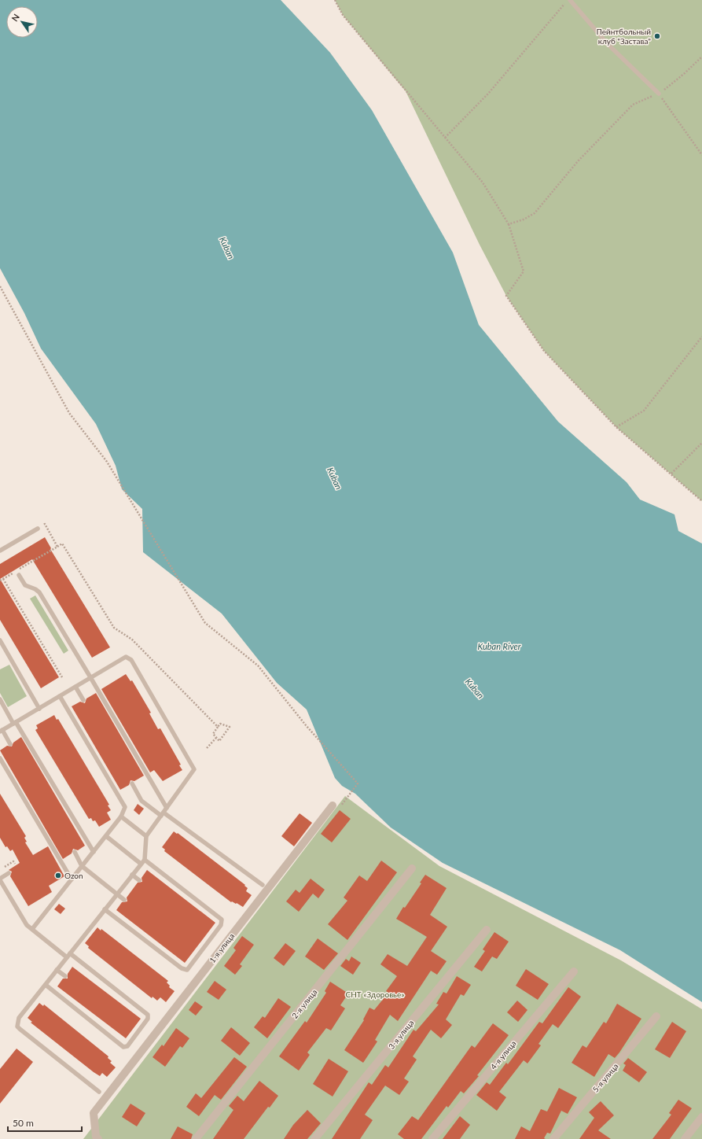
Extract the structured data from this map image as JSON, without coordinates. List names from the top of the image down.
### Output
{
  "streets": {
    "street": [
      "1-я улица",
      "2-я улица",
      "3-я улица",
      "4-я улица",
      "5-я улица"
    ]
  },
  "water": ["Kuban", "Kuban River"],
  "parks": ["СНТ «Здоровье»"],
  "places": ["Пейнтбольный клуб \"Застава\"", "Ozon"],
  "scale_bar": "50 m",
  "north": "top left"
}
